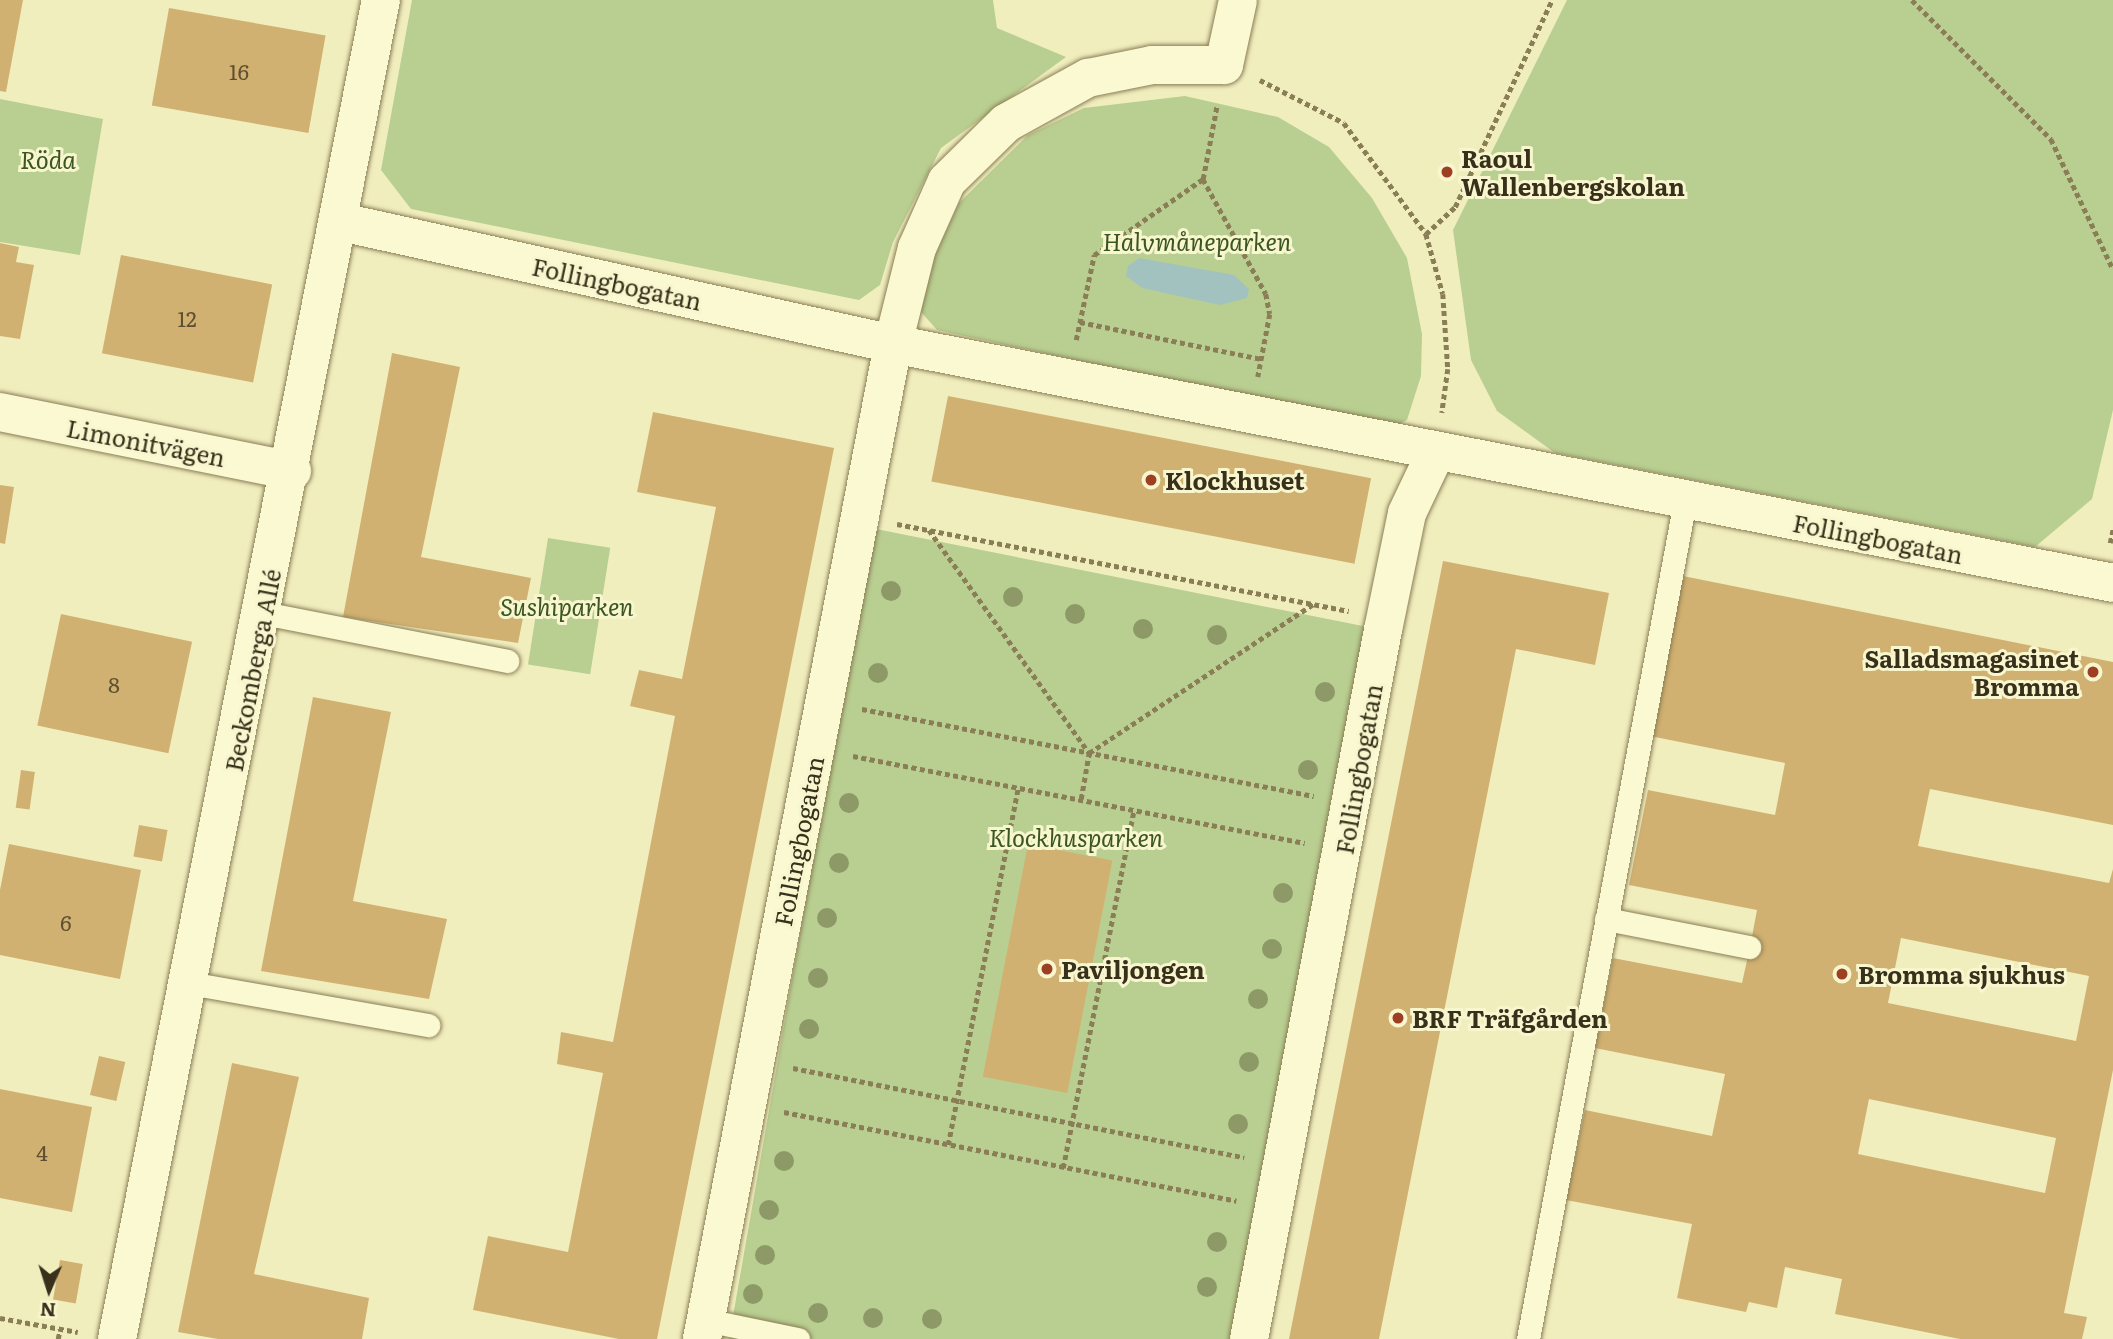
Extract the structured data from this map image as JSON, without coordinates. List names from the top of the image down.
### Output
{
  "streets": {
    "street": ["Follingbogatan", "Limonitvägen", "Beckomberga Allé"]
  },
  "crossings": [
    ["Follingbogatan", "Beckomberga Allé"],
    ["Limonitvägen", "Beckomberga Allé"]
  ],
  "parks": [
    "Röda",
    "Halvmåneparken",
    "Sushiparken",
    "Klockhusparken"
  ],
  "places": [
    "Raoul Wallenbergskolan",
    "Klockhuset",
    "Salladsmagasinet Bromma",
    "Paviljongen",
    "Bromma sjukhus",
    "BRF Träfgården"
  ],
  "house_numbers": [
    "16",
    "12",
    "8",
    "6",
    "4"
  ],
  "north": "bottom"
}
